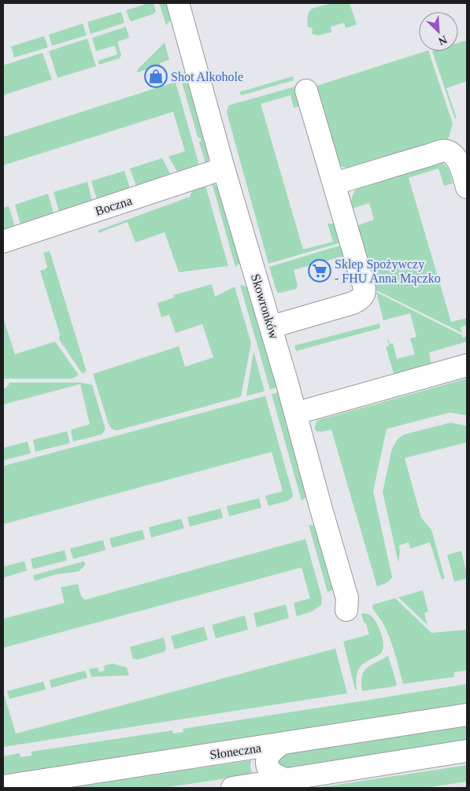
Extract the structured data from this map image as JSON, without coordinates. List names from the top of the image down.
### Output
{
  "streets": {
    "street": ["Boczna", "Skowronków", "Słoneczna"]
  },
  "crossings": [
    ["Boczna", "Skowronków"]
  ],
  "places": {
    "shop": ["Shot Alkohole"],
    "supermarket": ["Sklep Spożywczy - FHU Anna Mączko"]
  },
  "north": "bottom right"
}
